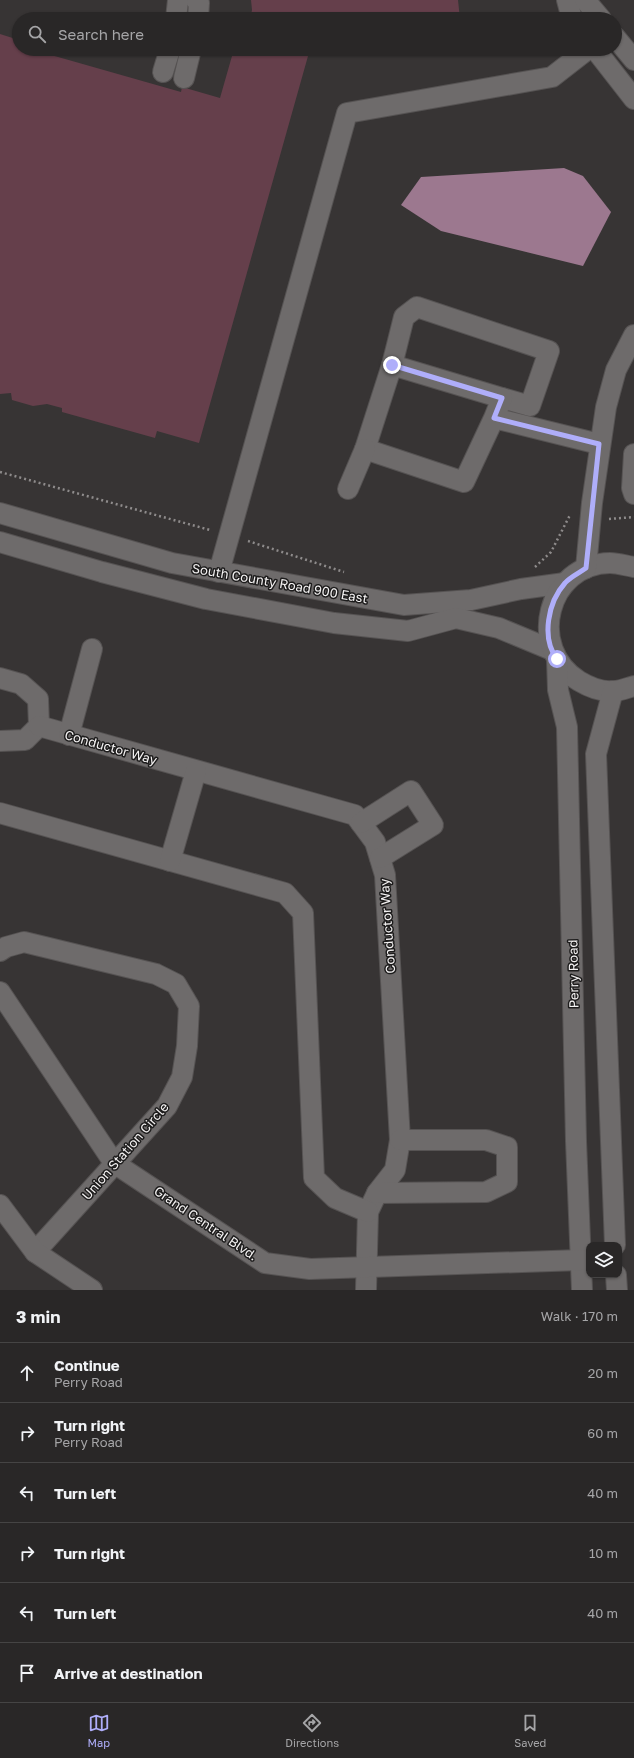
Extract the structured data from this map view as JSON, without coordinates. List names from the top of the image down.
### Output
{
  "streets": {
    "street": [
      "South County Road 900 East",
      "Conductor Way",
      "Perry Road",
      "Union Station Circle",
      "Grand Central Blvd."
    ]
  },
  "crossings": [
    ["South County Road 900 East", "Perry Road"],
    ["Conductor Way", "Grand Central Blvd."],
    ["Perry Road", "Grand Central Blvd."],
    ["Union Station Circle", "Grand Central Blvd."]
  ],
  "page": {
    "search": "Search here",
    "heading": ["3 min", "Walk · 170 m"],
    "list": [
      ["Continue", "Perry Road", "20 m"],
      ["Turn right", "Perry Road", "60 m"],
      ["Turn left", "40 m"],
      ["Turn right", "10 m"],
      ["Turn left", "40 m"],
      "Arrive at destination"
    ],
    "nav": ["Map", "Directions", "Saved"]
  }
}
